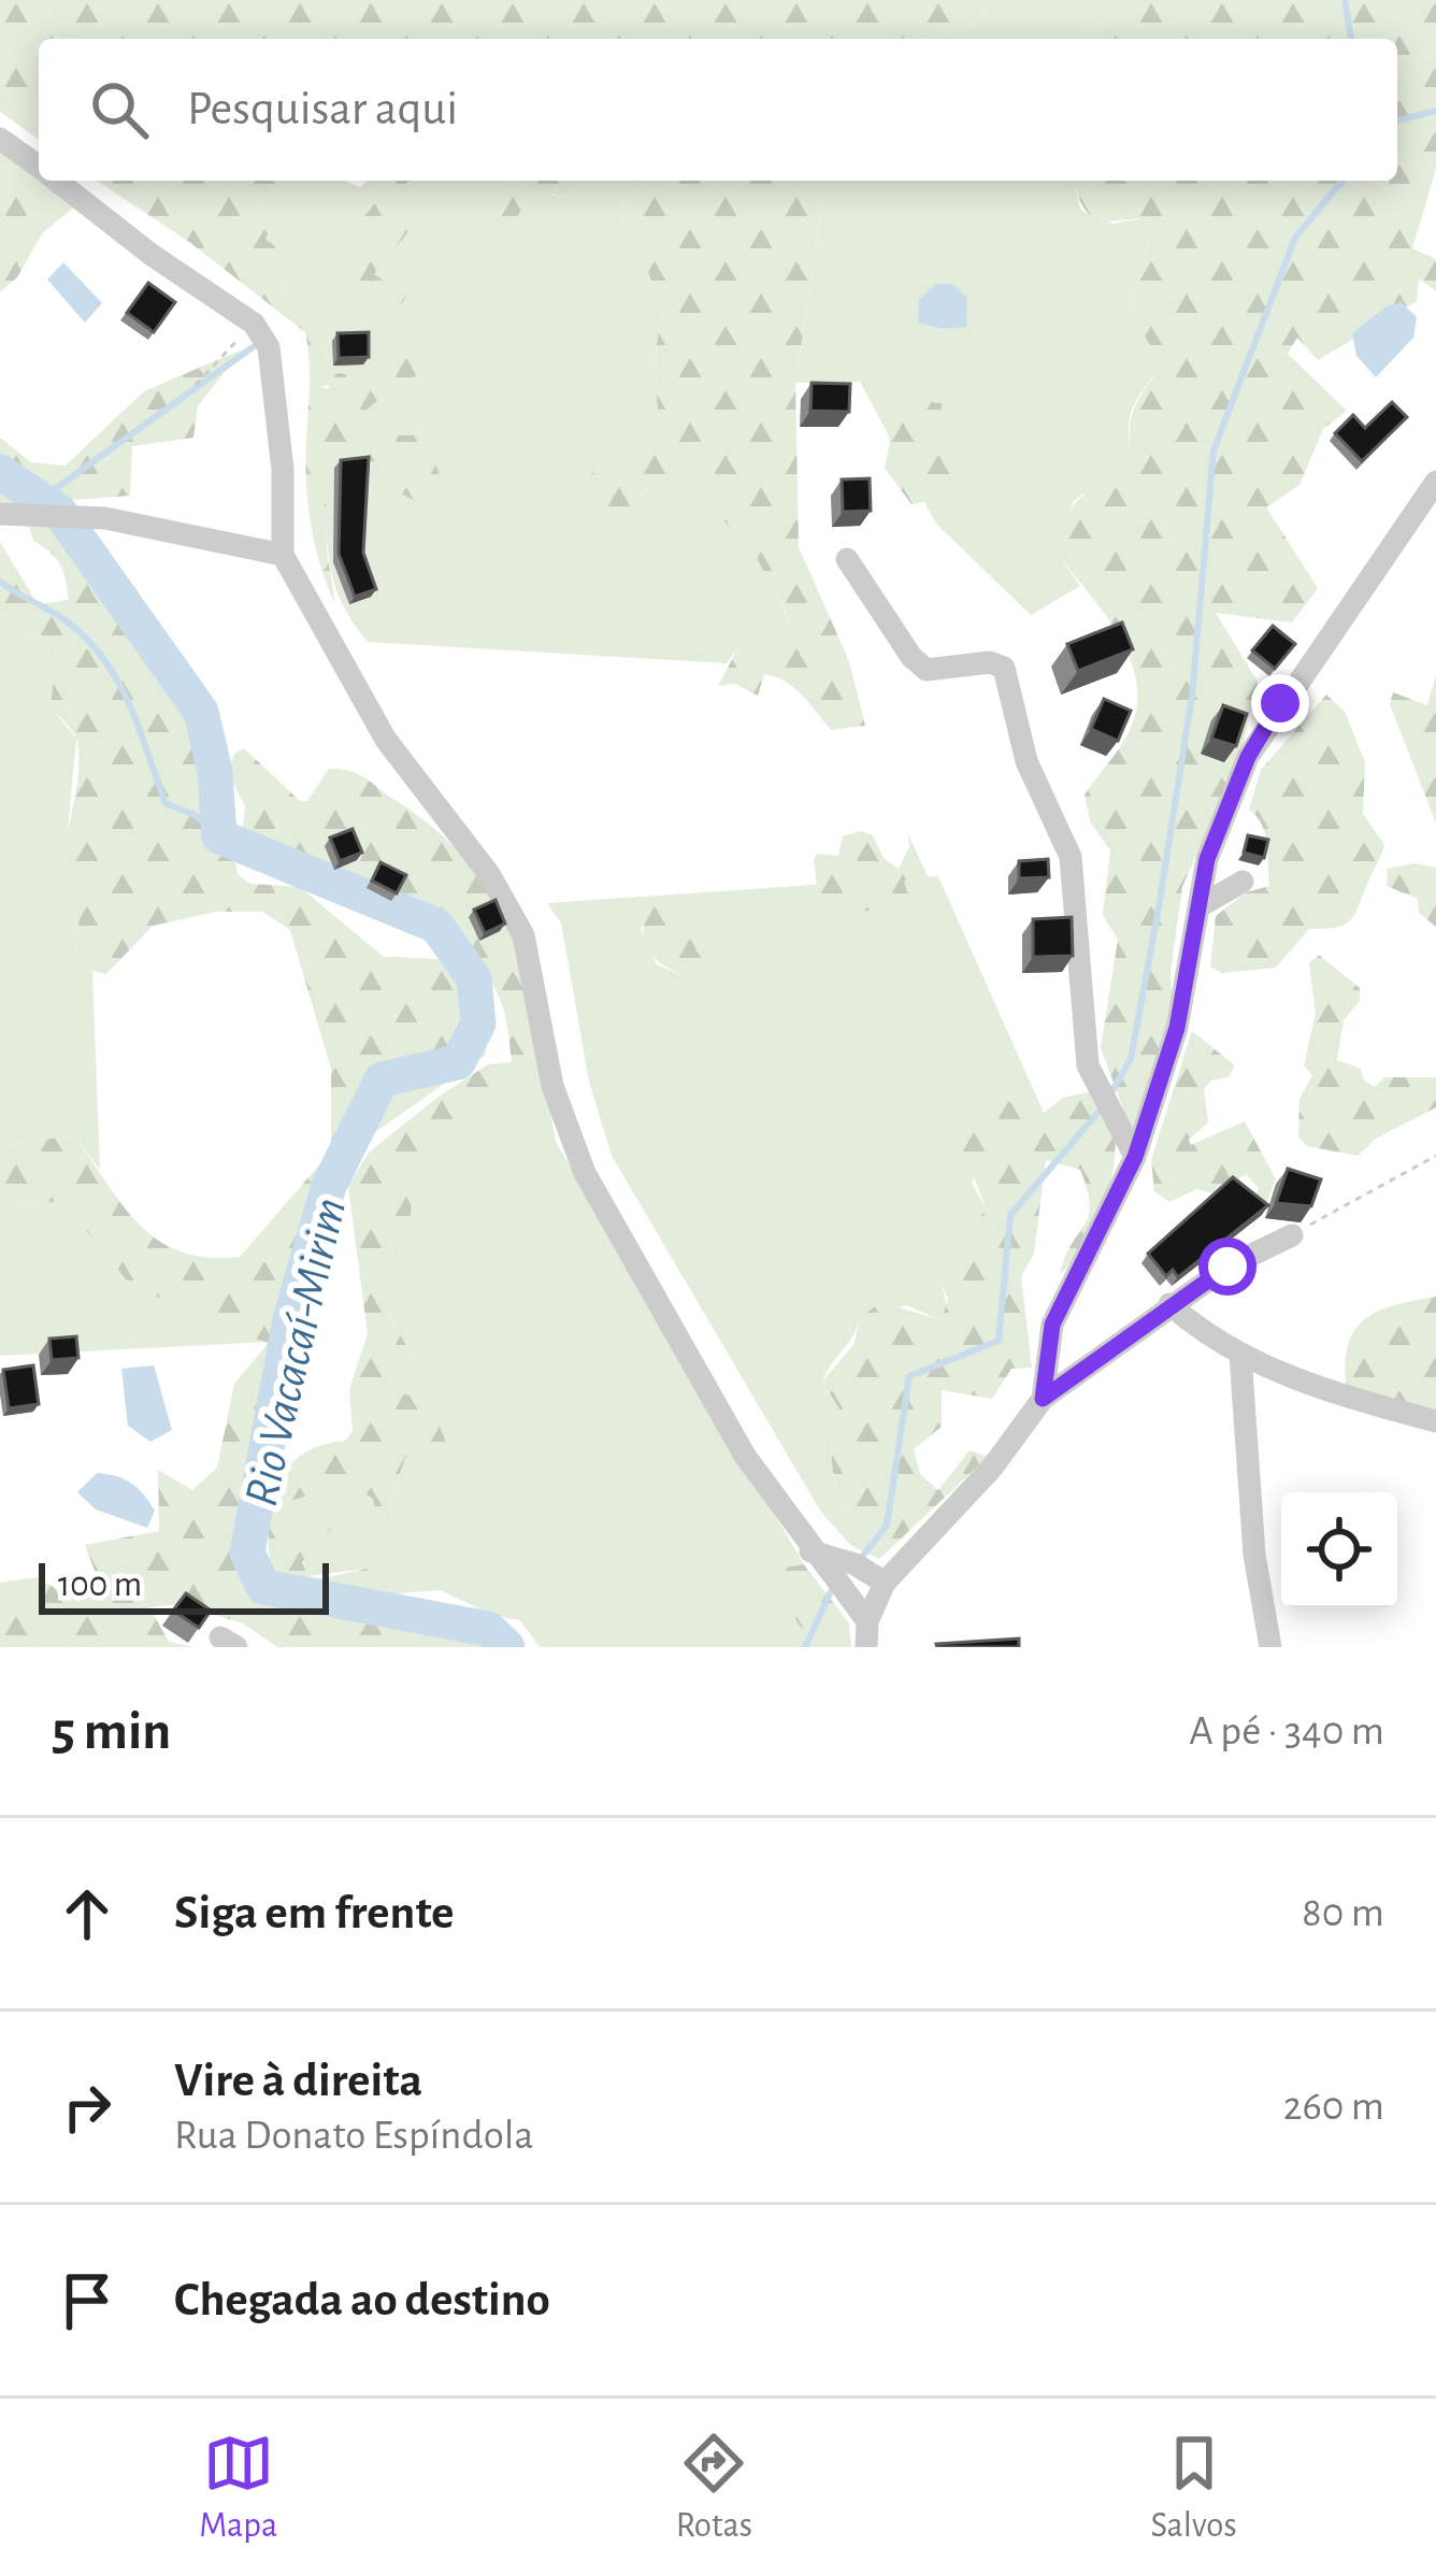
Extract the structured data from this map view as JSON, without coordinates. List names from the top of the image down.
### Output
{
  "water": ["Rio Vacacaí-Mirim"],
  "scale_bar": "100 m",
  "page": {
    "search": "Pesquisar aqui",
    "scale": "100 m",
    "heading": ["5 min", "A pé · 340 m"],
    "list": [
      ["Siga em frente", "80 m"],
      ["Vire à direita", "Rua Donato Espíndola", "260 m"],
      "Chegada ao destino"
    ],
    "nav": ["Mapa", "Rotas", "Salvos"]
  }
}
